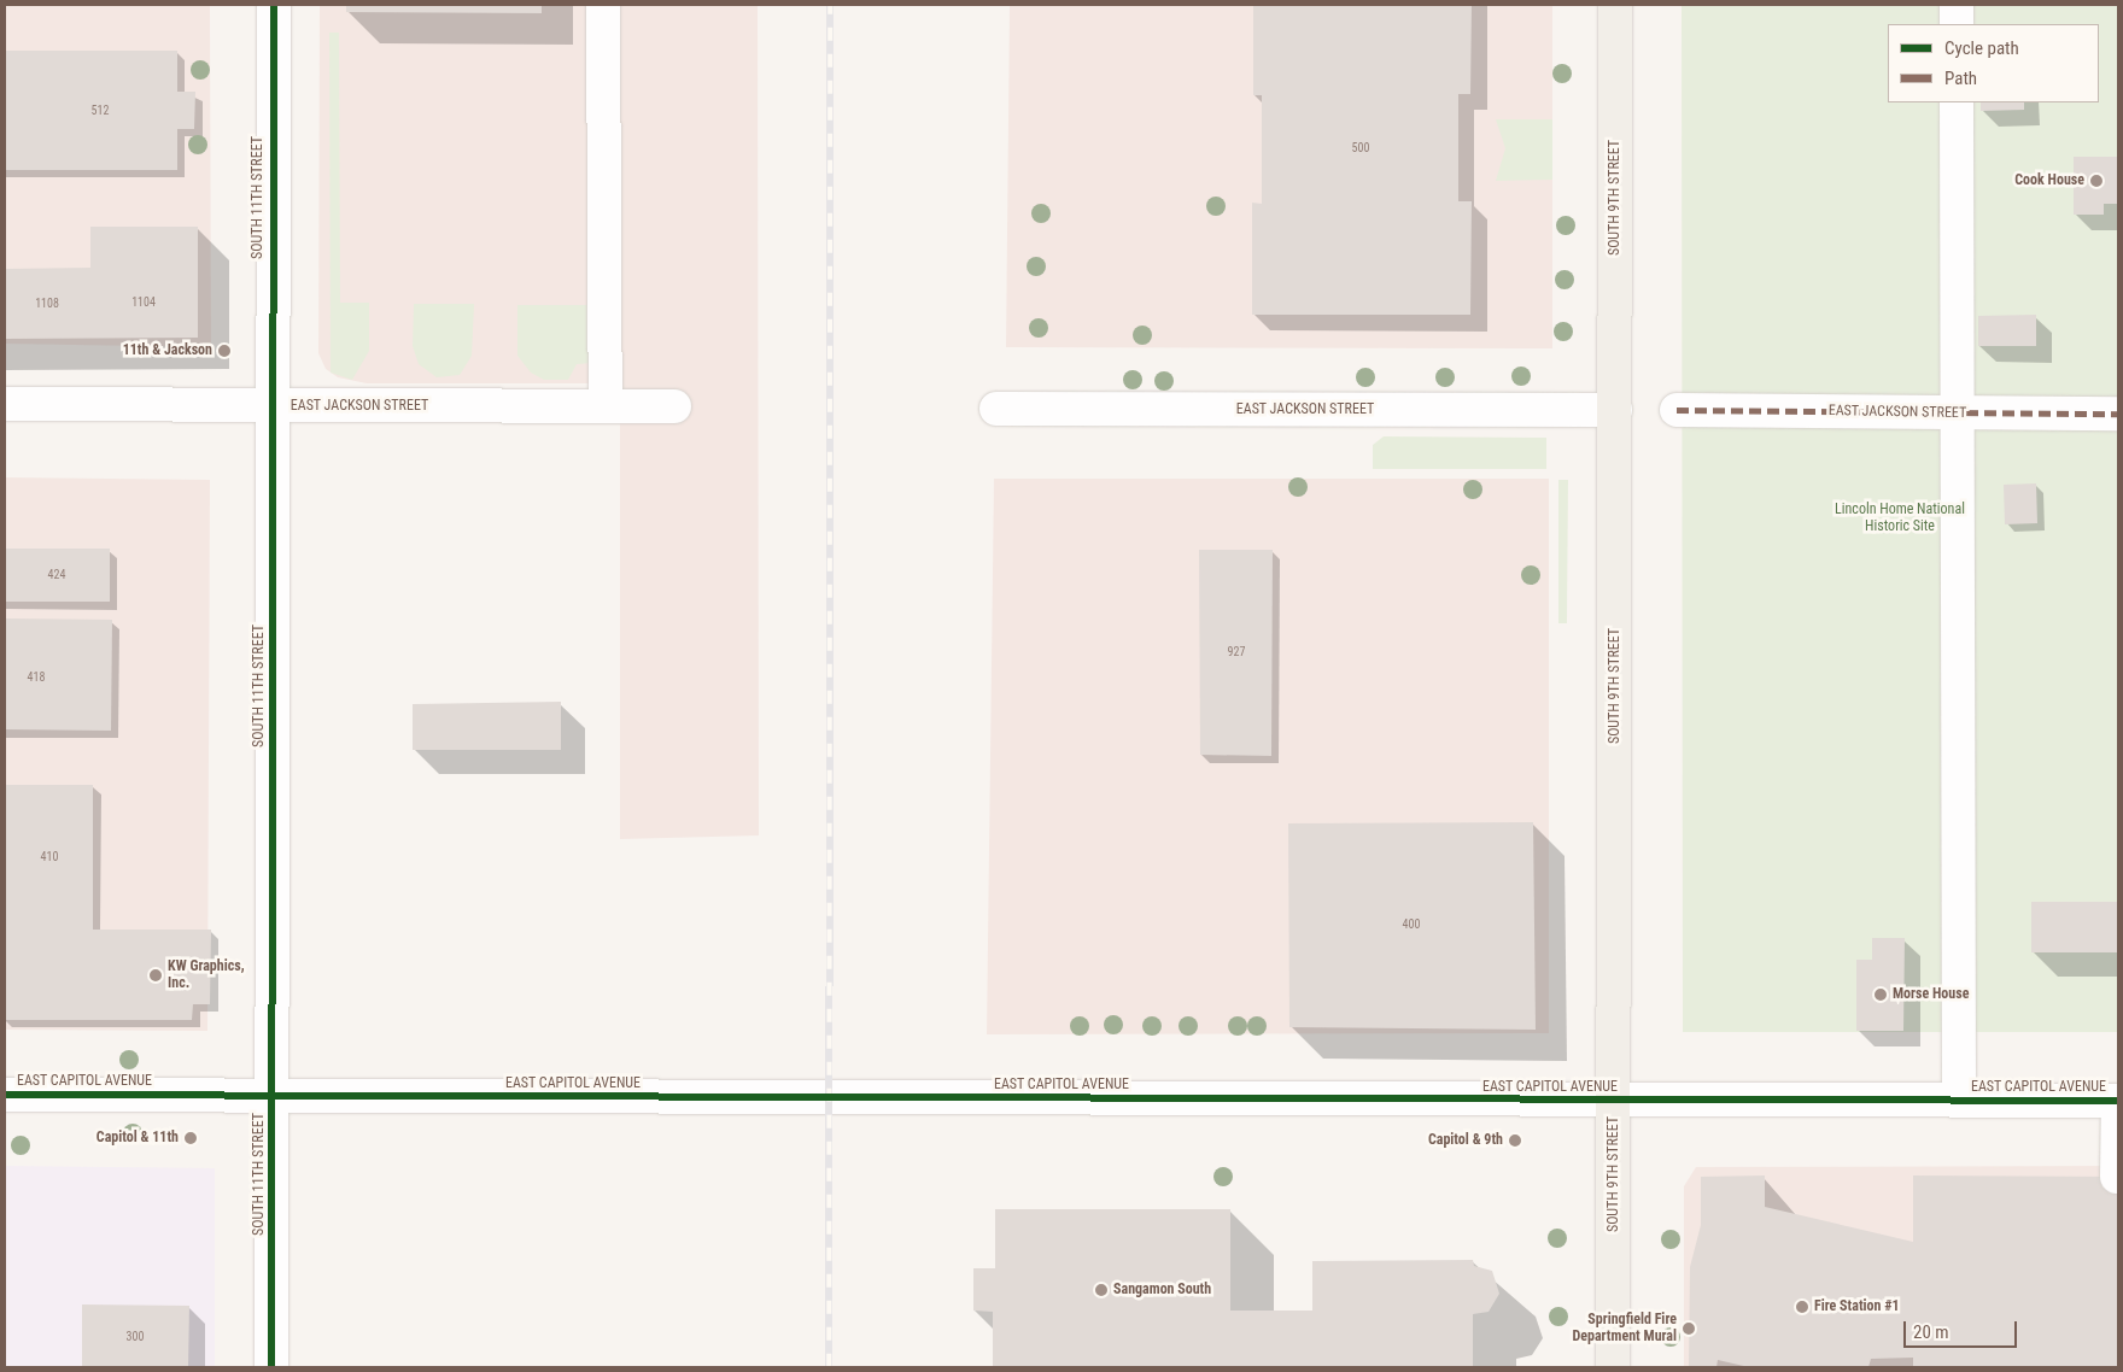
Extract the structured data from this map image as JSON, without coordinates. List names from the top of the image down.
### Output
{
  "streets": {
    "main road": ["SOUTH 9TH STREET"],
    "street": ["SOUTH 11TH STREET", "EAST JACKSON STREET", "EAST CAPITOL AVENUE"]
  },
  "crossings": [
    ["SOUTH 11TH STREET", "EAST JACKSON STREET"],
    ["SOUTH 11TH STREET", "EAST CAPITOL AVENUE"],
    ["SOUTH 9TH STREET", "EAST JACKSON STREET"],
    ["SOUTH 9TH STREET", "EAST CAPITOL AVENUE"]
  ],
  "parks": ["Lincoln Home National Historic Site"],
  "places": [
    "Cook House",
    "11th & Jackson",
    "KW Graphics, Inc.",
    "Morse House",
    "Capitol & 11th",
    "Capitol & 9th",
    "Sangamon South",
    "Fire Station #1",
    "Springfield Fire Department Mural"
  ],
  "house_numbers": [
    "512",
    "500",
    "1104",
    "1108",
    "424",
    "927",
    "418",
    "410",
    "400",
    "300"
  ],
  "legend": ["Cycle path", "Path"],
  "scale_bar": "20 m"
}
